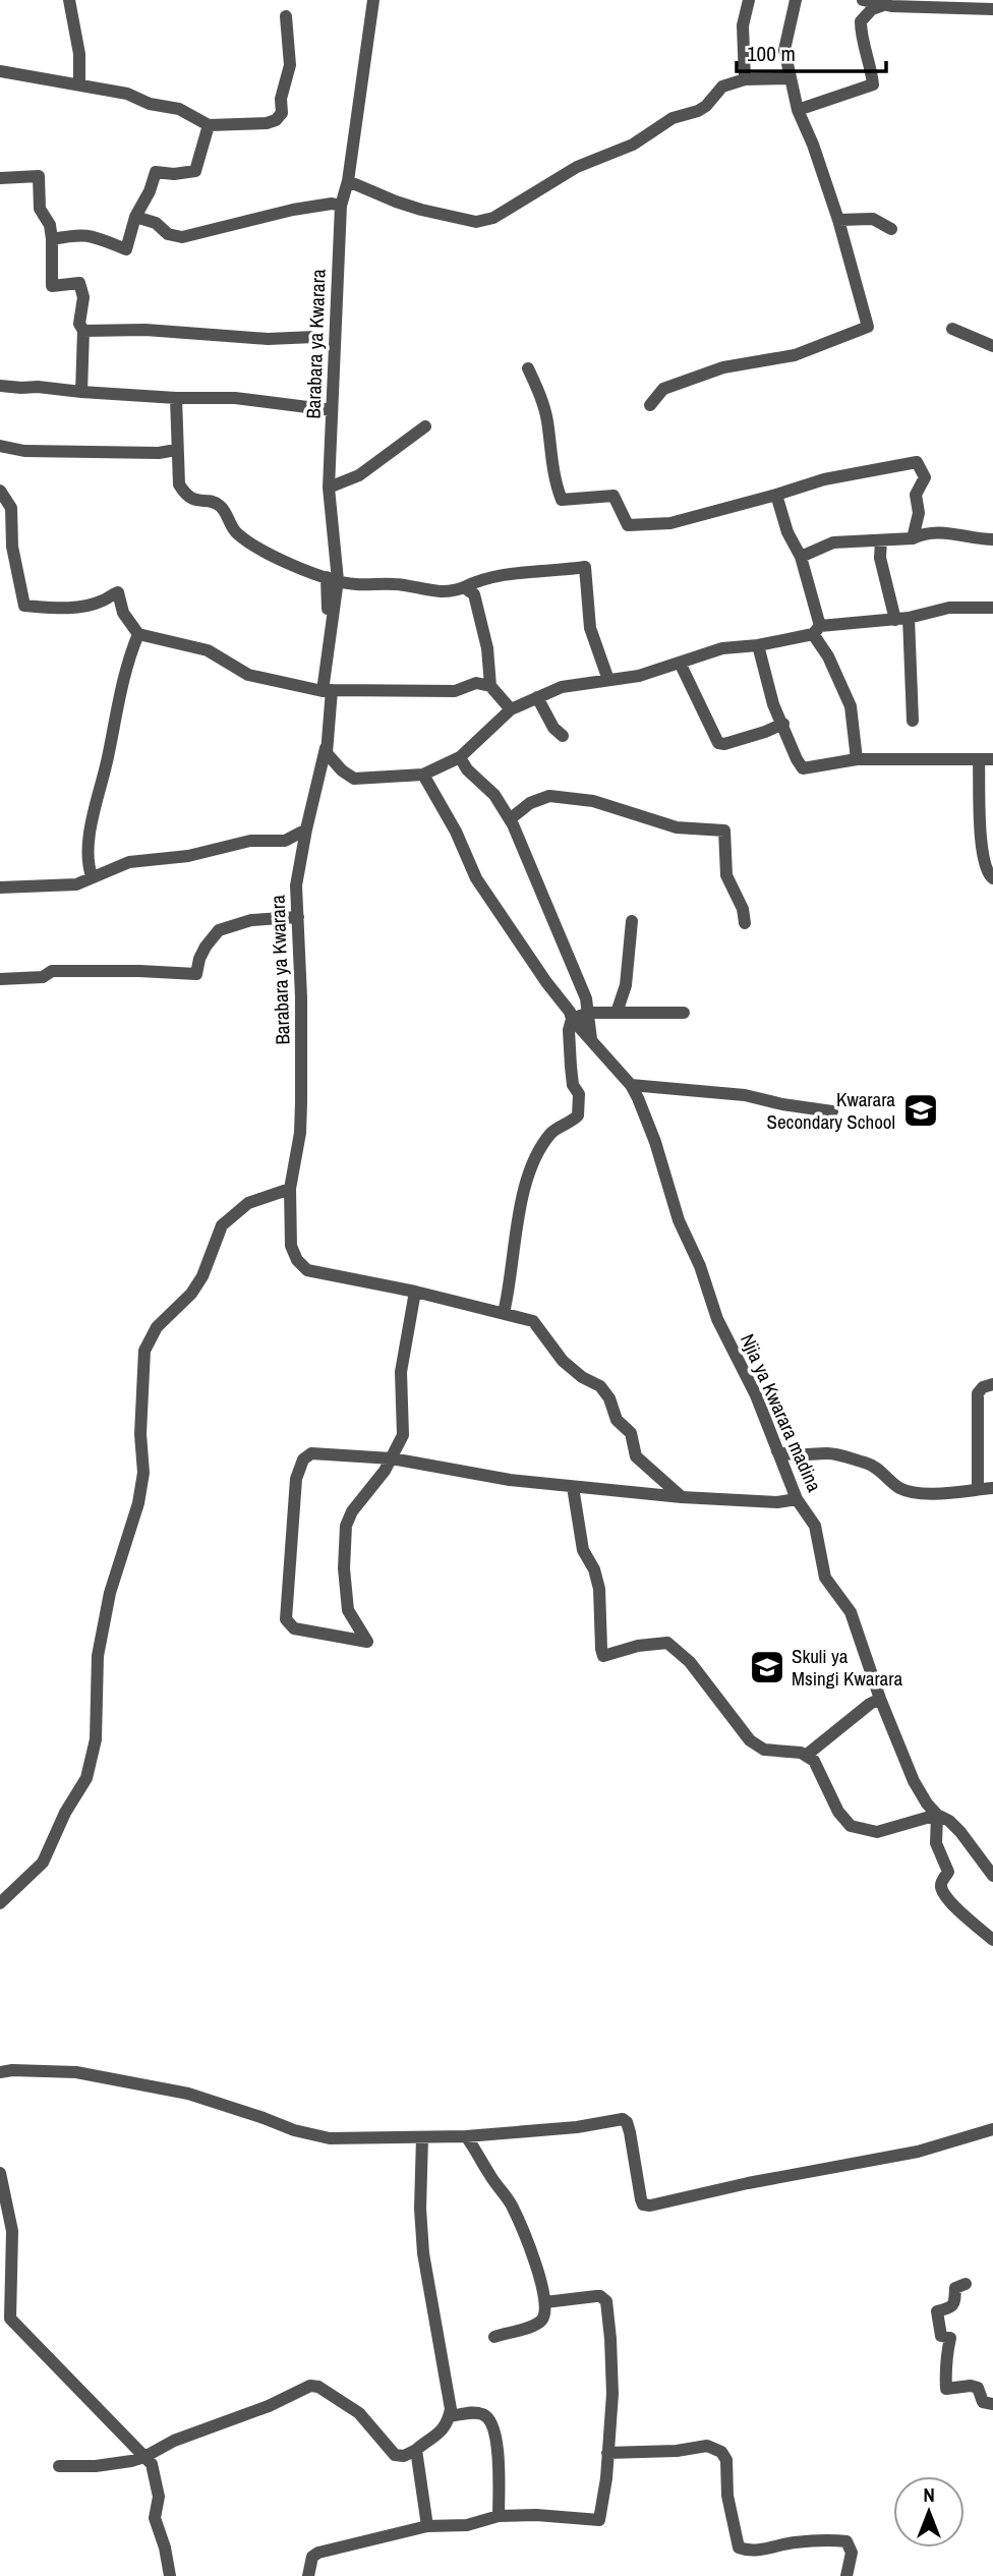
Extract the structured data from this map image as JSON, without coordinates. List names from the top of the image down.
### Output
{
  "streets": {
    "street": ["Barabara ya Kwarara", "Njia ya Kwarara madina"]
  },
  "places": {
    "school or university": ["Kwarara Secondary School", "Skuli ya Msingi Kwarara"]
  },
  "scale_bar": "100 m",
  "north": "top"
}
